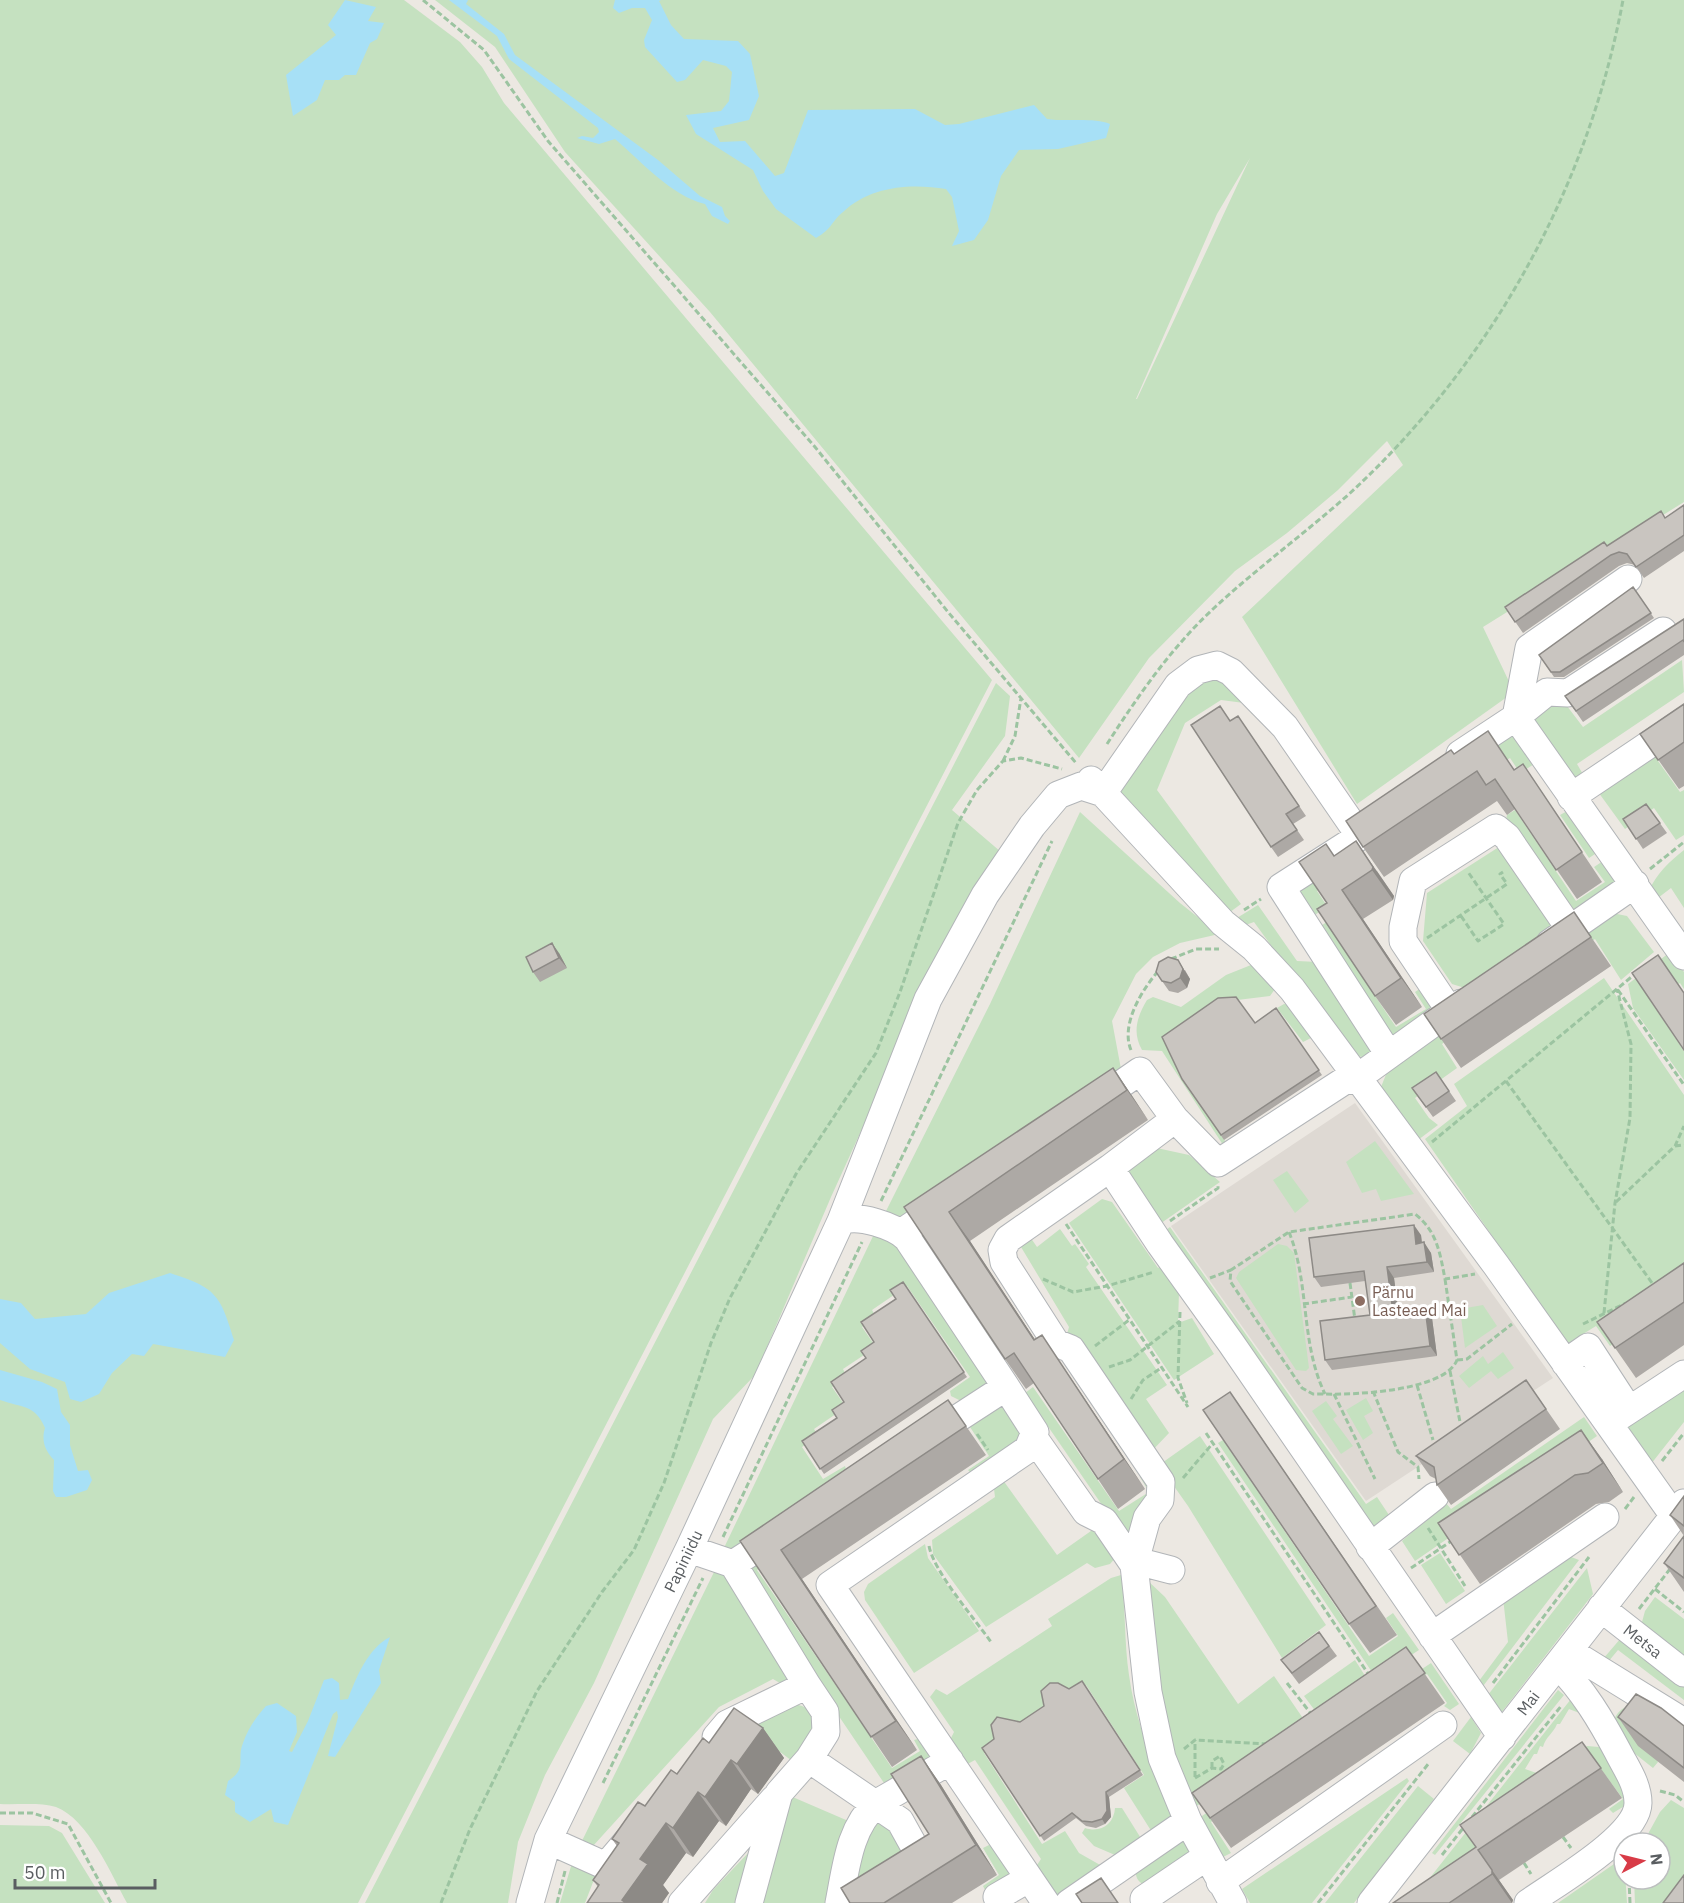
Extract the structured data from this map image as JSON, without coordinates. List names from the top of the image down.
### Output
{
  "streets": {
    "street": ["Papiniidu", "Metsa", "Mai"]
  },
  "crossings": [
    ["Metsa", "Mai"]
  ],
  "places": ["Pärnu Lasteaed Mai"],
  "scale_bar": "50 m",
  "north": "right"
}
